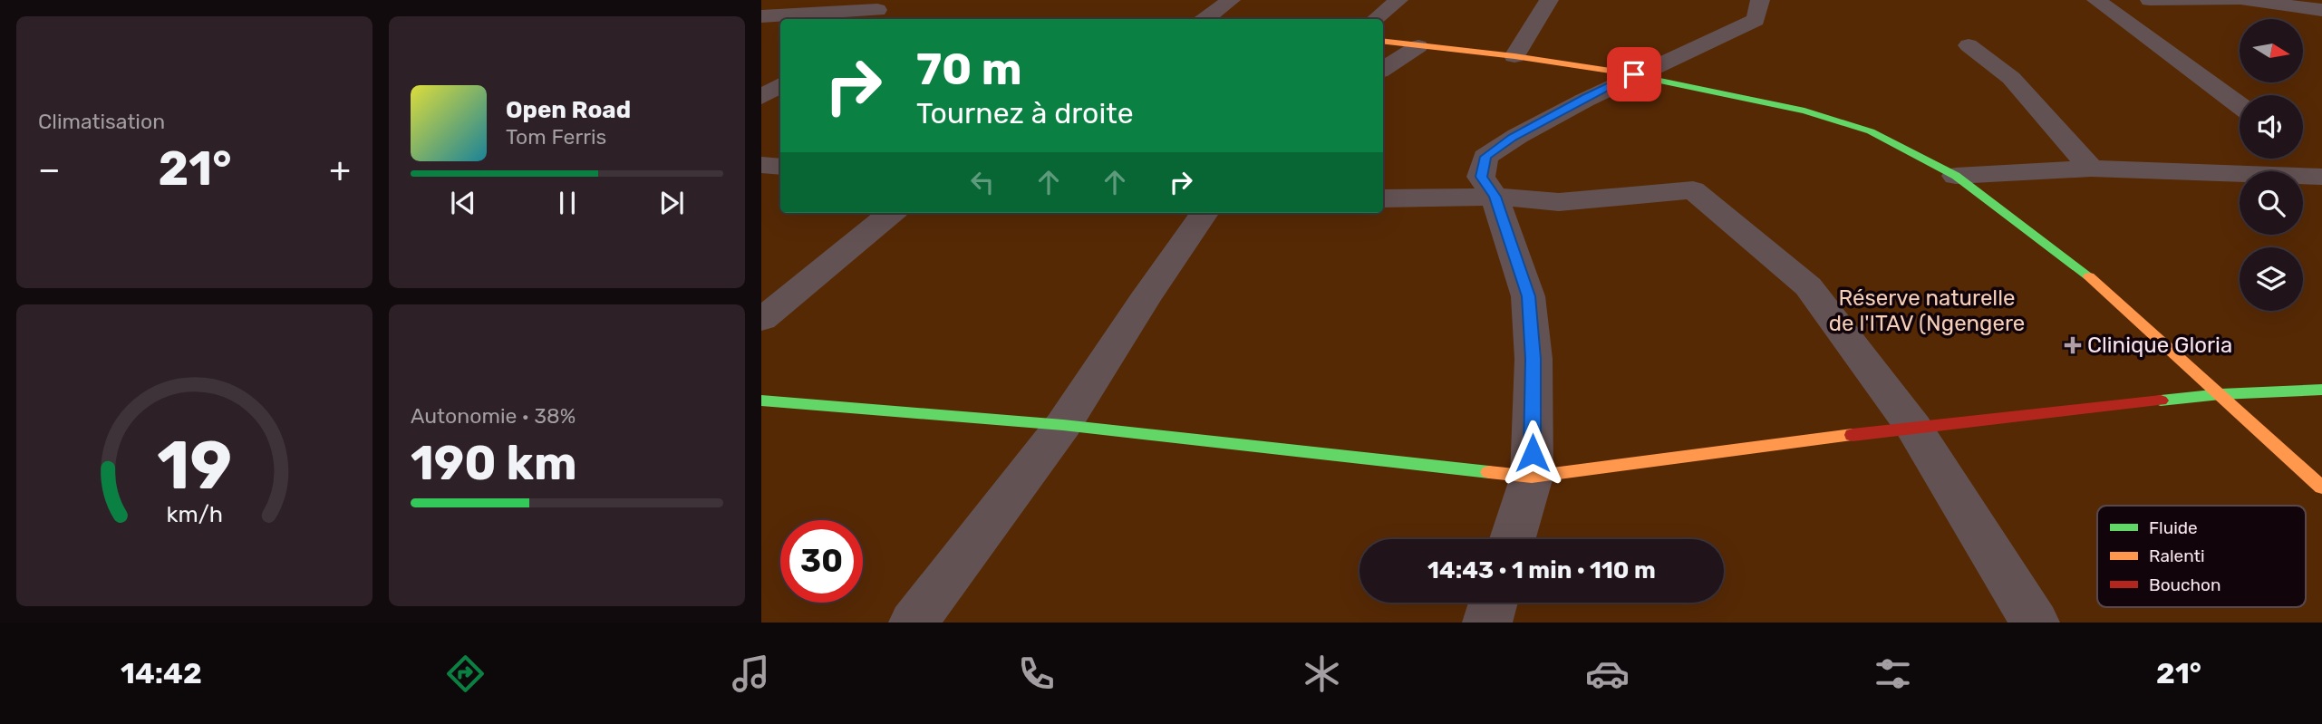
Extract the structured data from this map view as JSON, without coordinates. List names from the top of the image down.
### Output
{
  "parks": ["Réserve naturelle de l'ITAV (Ngengere"],
  "places": {
    "health": ["Clinique Gloria"]
  },
  "legend": ["Fluide", "Ralenti", "Bouchon"],
  "north": "right",
  "page": {
    "tile": [
      "Climatisation",
      ["Autonomie · 38%", "190 km"]
    ],
    "turn": ["70 m", "Tournez à droite"],
    "song": ["Open Road", "Tom Ferris"],
    "heat": ["−", "21°", "+"],
    "limit": "30",
    "trip": "14:43 · 1 min · 110 m",
    "tabs": ["14:42", "21°"],
    "gauge": ["19", "km/h"]
  }
}
